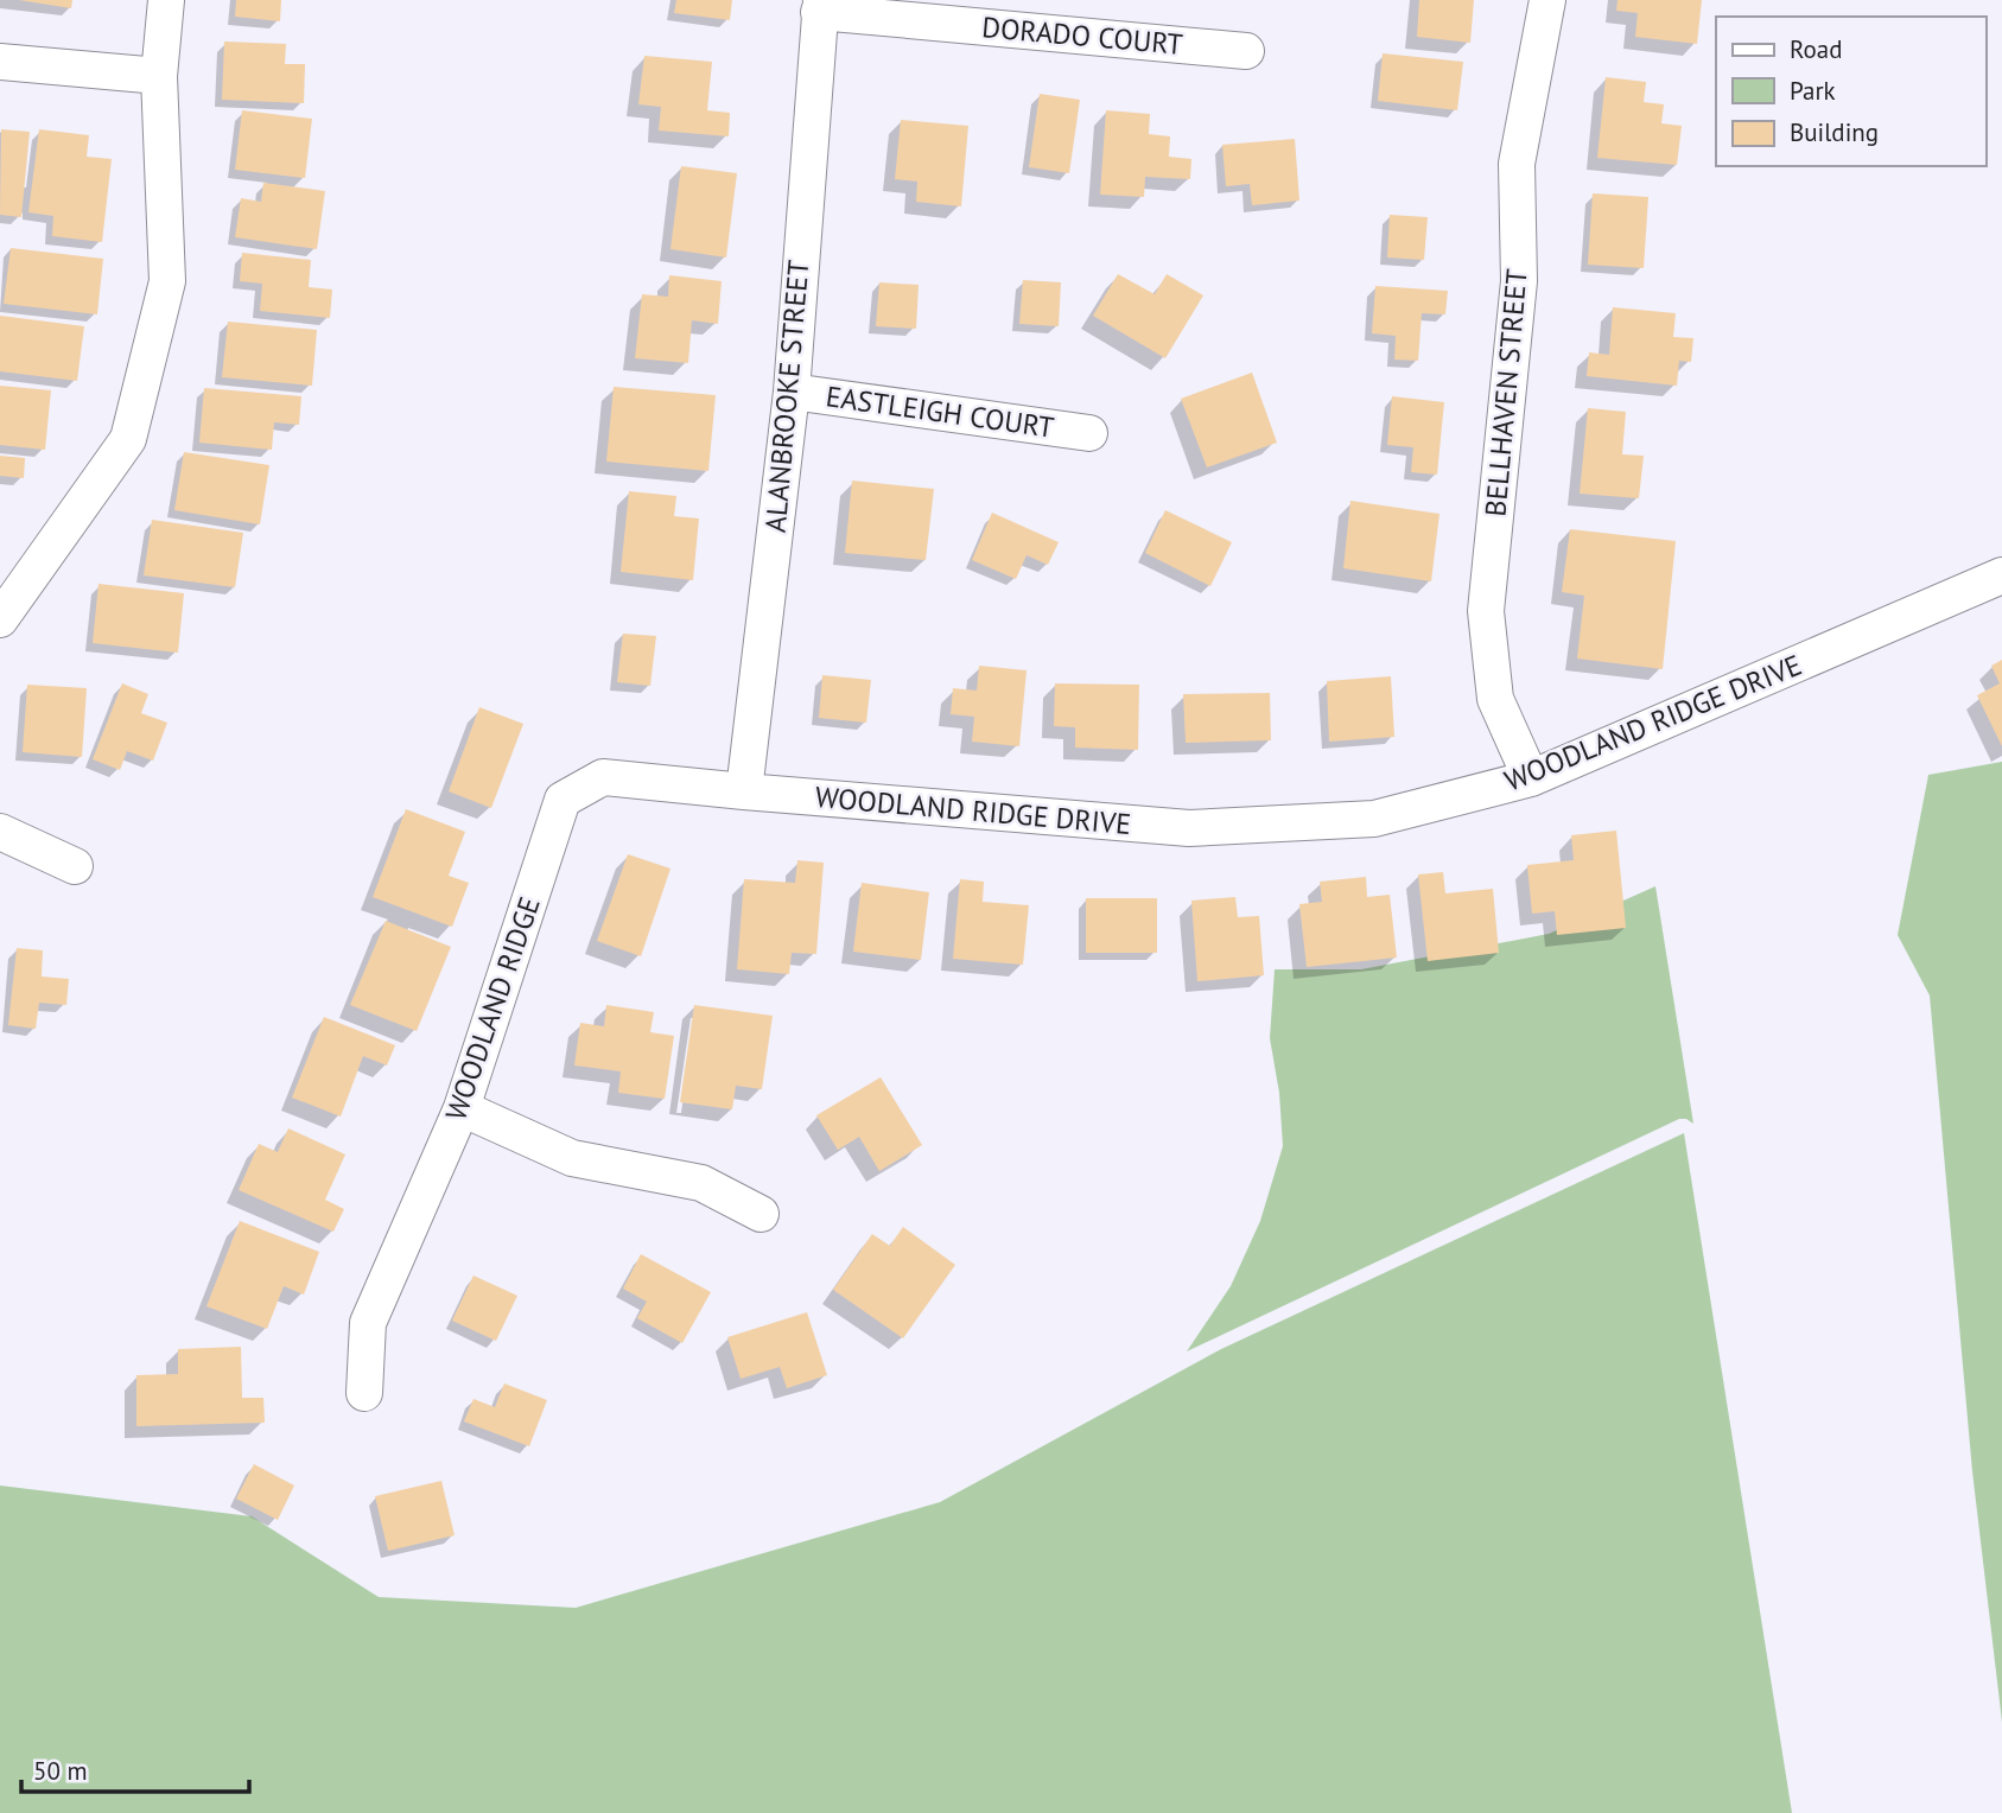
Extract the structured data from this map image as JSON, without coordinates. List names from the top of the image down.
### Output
{
  "streets": {
    "street": [
      "DORADO COURT",
      "BELLHAVEN STREET",
      "ALANBROOKE STREET",
      "EASTLEIGH COURT",
      "WOODLAND RIDGE DRIVE",
      "WOODLAND RIDGE"
    ]
  },
  "crossings": [
    ["DORADO COURT", "ALANBROOKE STREET"],
    ["BELLHAVEN STREET", "WOODLAND RIDGE DRIVE"],
    ["ALANBROOKE STREET", "EASTLEIGH COURT"],
    ["ALANBROOKE STREET", "WOODLAND RIDGE DRIVE"],
    ["ALANBROOKE STREET", "WOODLAND RIDGE"],
    ["WOODLAND RIDGE DRIVE", "WOODLAND RIDGE"]
  ],
  "legend": ["Road", "Park", "Building"],
  "scale_bar": "50 m"
}
